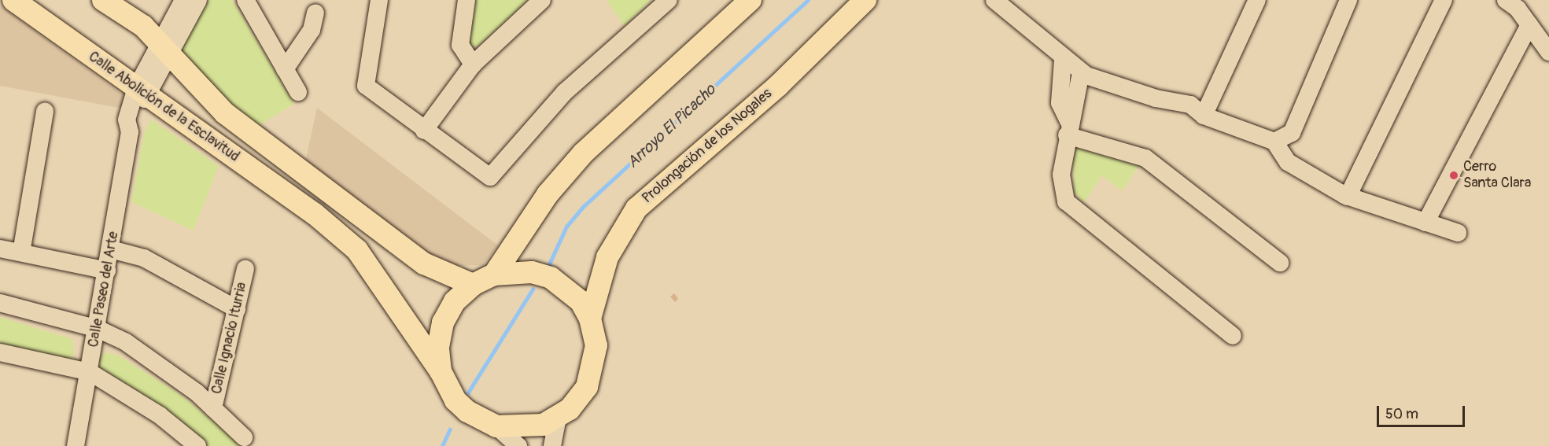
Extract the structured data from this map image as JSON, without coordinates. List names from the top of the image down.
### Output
{
  "streets": {
    "main road": ["Calle Abolición de la Esclavitud", "Prolongación de los Nogales"],
    "street": ["Calle Paseo del Arte", "Calle Ignacio Iturria"]
  },
  "crossings": [
    ["Calle Abolición de la Esclavitud", "Prolongación de los Nogales"],
    ["Calle Abolición de la Esclavitud", "Calle Paseo del Arte"]
  ],
  "water": ["Arroyo El Picacho"],
  "places": ["Cerro Santa Clara"],
  "scale_bar": "50 m"
}
